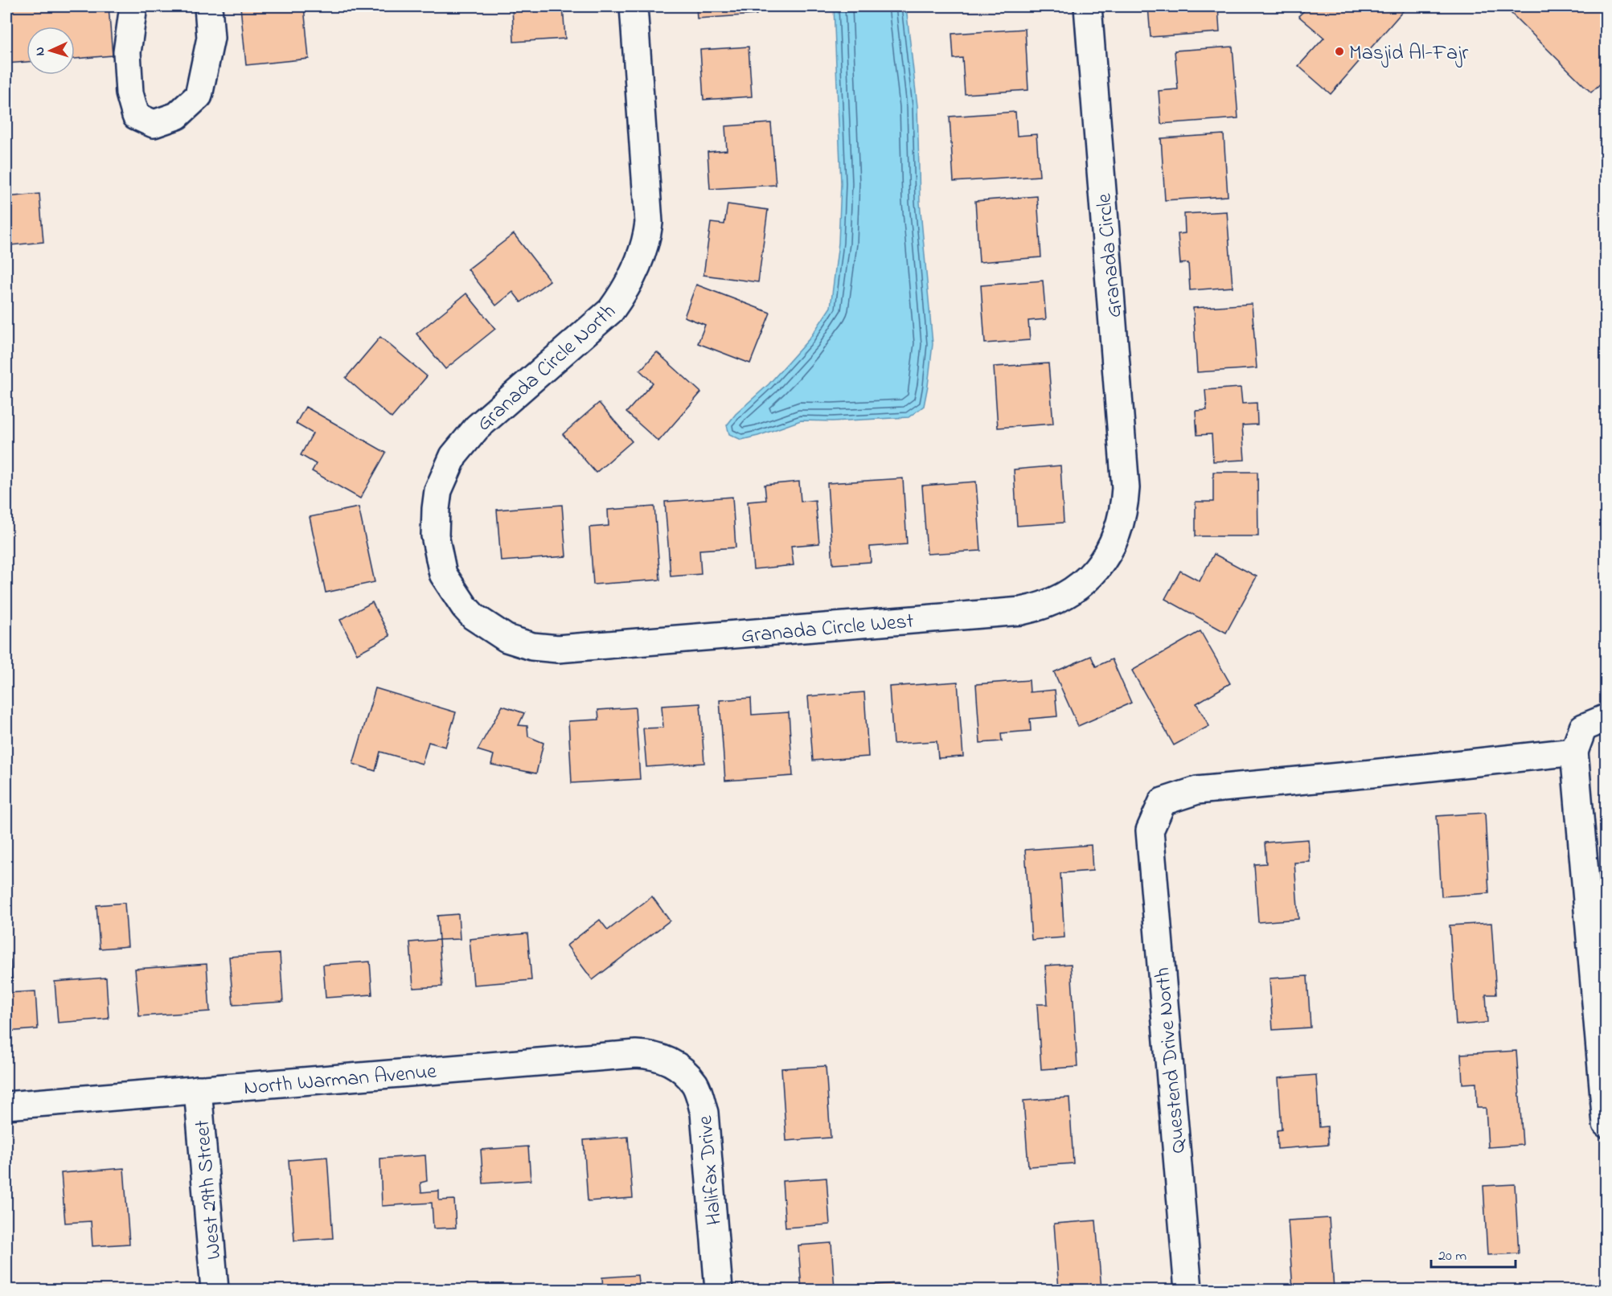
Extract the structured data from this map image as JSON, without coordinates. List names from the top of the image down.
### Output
{
  "streets": {
    "street": [
      "Granada Circle",
      "Granada Circle North",
      "Granada Circle West",
      "Questend Drive North",
      "North Warman Avenue",
      "Halifax Drive",
      "West 29th Street"
    ]
  },
  "crossings": [
    ["Granada Circle", "Granada Circle West"],
    ["Granada Circle North", "Granada Circle West"],
    ["North Warman Avenue", "Halifax Drive"],
    ["North Warman Avenue", "West 29th Street"]
  ],
  "places": ["Masjid Al-Fajr"],
  "scale_bar": "20 m",
  "north": "left"
}
